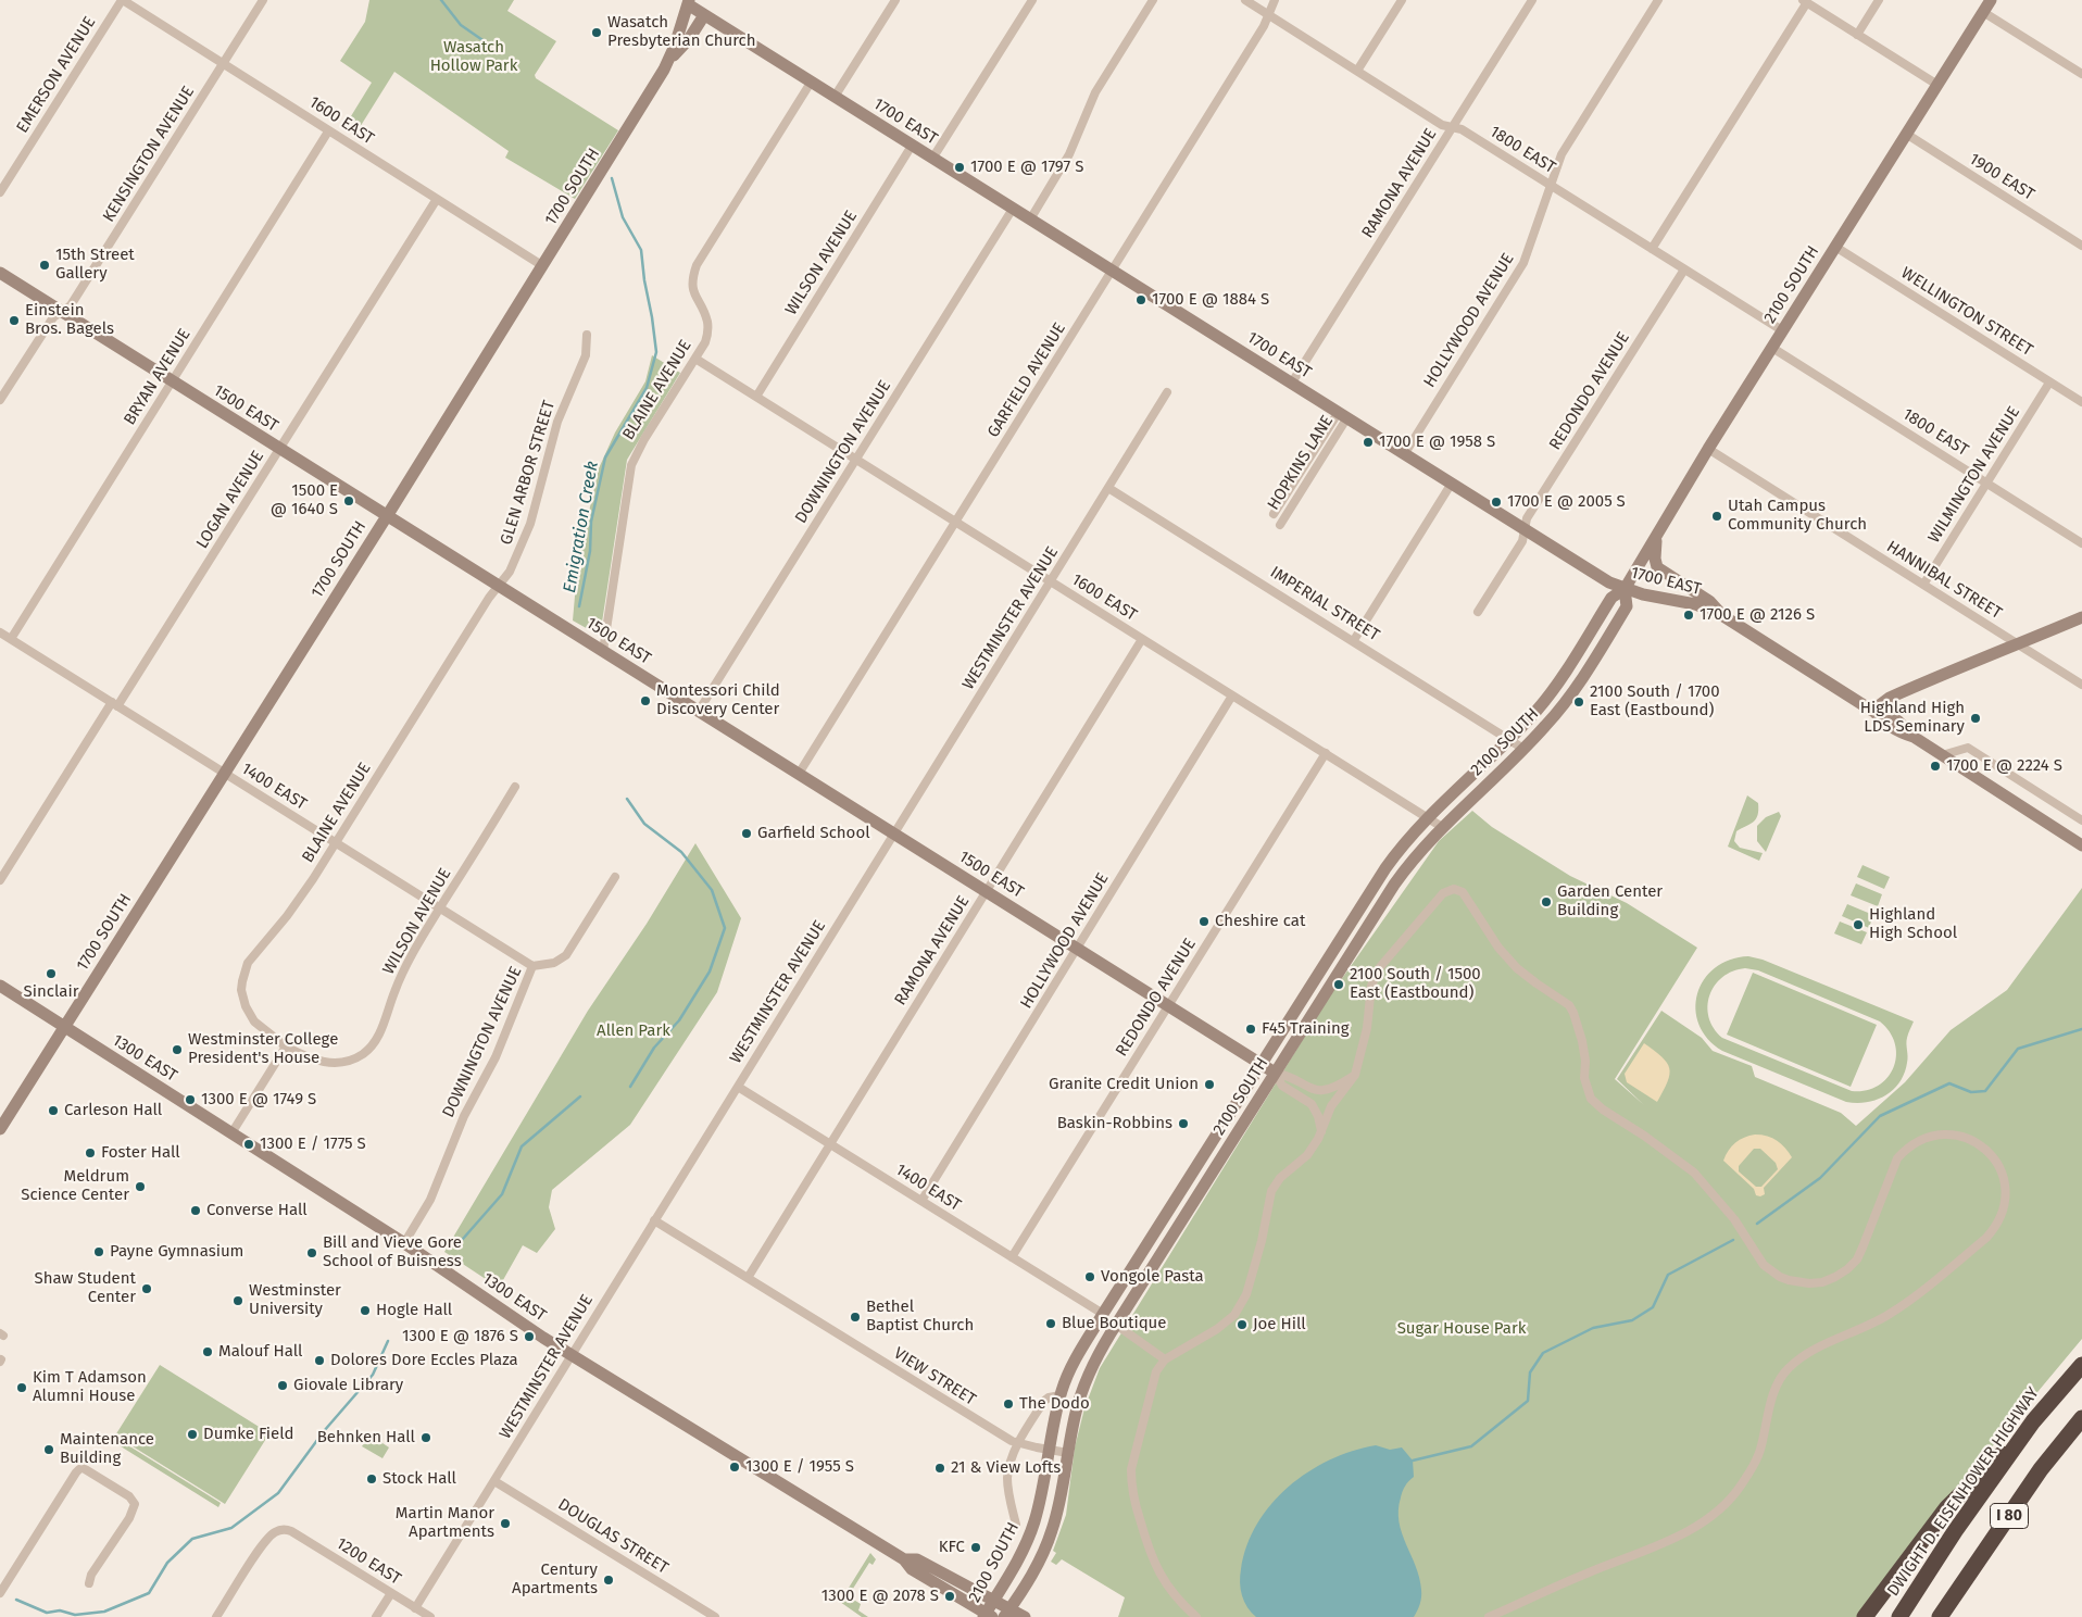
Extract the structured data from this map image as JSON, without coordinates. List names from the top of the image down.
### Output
{
  "streets": {
    "highway": ["DWIGHT D. EISENHOWER HIGHWAY", "I 80"],
    "street": [
      "EMERSON AVENUE",
      "1600 EAST",
      "1700 EAST",
      "1800 EAST",
      "KENSINGTON AVENUE",
      "1900 EAST",
      "RAMONA AVENUE",
      "1700 SOUTH",
      "WILSON AVENUE",
      "2100 SOUTH",
      "WELLINGTON STREET",
      "HOLLYWOOD AVENUE",
      "BRYAN AVENUE",
      "GARFIELD AVENUE",
      "BLAINE AVENUE",
      "REDONDO AVENUE",
      "1500 EAST",
      "DOWNINGTON AVENUE",
      "HOPKINS LANE",
      "GLEN ARBOR STREET",
      "WILMINGTON AVENUE",
      "LOGAN AVENUE",
      "HANNIBAL STREET",
      "IMPERIAL STREET",
      "WESTMINSTER AVENUE",
      "1400 EAST",
      "1300 EAST",
      "VIEW STREET",
      "DOUGLAS STREET",
      "1200 EAST"
    ]
  },
  "crossings": [
    ["EMERSON AVENUE", "1600 EAST"],
    ["1600 EAST", "KENSINGTON AVENUE"],
    ["1600 EAST", "RAMONA AVENUE"],
    ["1600 EAST", "1700 SOUTH"],
    ["1600 EAST", "WILSON AVENUE"],
    ["1600 EAST", "2100 SOUTH"],
    ["1600 EAST", "HOLLYWOOD AVENUE"],
    ["1600 EAST", "BRYAN AVENUE"],
    ["1600 EAST", "GARFIELD AVENUE"],
    ["1600 EAST", "BLAINE AVENUE"],
    ["1600 EAST", "REDONDO AVENUE"],
    ["1600 EAST", "DOWNINGTON AVENUE"],
    ["1600 EAST", "LOGAN AVENUE"],
    ["1600 EAST", "WESTMINSTER AVENUE"],
    ["1700 EAST", "RAMONA AVENUE"],
    ["1700 EAST", "1700 SOUTH"],
    ["1700 EAST", "WILSON AVENUE"],
    ["1700 EAST", "2100 SOUTH"],
    ["1700 EAST", "HOLLYWOOD AVENUE"],
    ["1700 EAST", "GARFIELD AVENUE"],
    ["1700 EAST", "BLAINE AVENUE"],
    ["1700 EAST", "REDONDO AVENUE"],
    ["1700 EAST", "DOWNINGTON AVENUE"],
    ["1700 EAST", "HOPKINS LANE"],
    ["1800 EAST", "RAMONA AVENUE"],
    ["1800 EAST", "2100 SOUTH"],
    ["1800 EAST", "HOLLYWOOD AVENUE"],
    ["1800 EAST", "GARFIELD AVENUE"],
    ["1800 EAST", "REDONDO AVENUE"],
    ["1800 EAST", "WILMINGTON AVENUE"],
    ["KENSINGTON AVENUE", "1500 EAST"],
    ["1900 EAST", "2100 SOUTH"],
    ["RAMONA AVENUE", "1500 EAST"],
    ["RAMONA AVENUE", "1400 EAST"],
    ["RAMONA AVENUE", "VIEW STREET"],
    ["1700 SOUTH", "1500 EAST"],
    ["1700 SOUTH", "1400 EAST"],
    ["1700 SOUTH", "1300 EAST"],
    ["WILSON AVENUE", "BLAINE AVENUE"],
    ["WILSON AVENUE", "1400 EAST"],
    ["2100 SOUTH", "WELLINGTON STREET"],
    ["2100 SOUTH", "1500 EAST"],
    ["2100 SOUTH", "HANNIBAL STREET"],
    ["2100 SOUTH", "IMPERIAL STREET"],
    ["2100 SOUTH", "1400 EAST"],
    ["2100 SOUTH", "1300 EAST"],
    ["2100 SOUTH", "VIEW STREET"],
    ["WELLINGTON STREET", "WILMINGTON AVENUE"],
    ["HOLLYWOOD AVENUE", "1500 EAST"],
    ["HOLLYWOOD AVENUE", "1400 EAST"],
    ["BRYAN AVENUE", "1500 EAST"],
    ["BRYAN AVENUE", "1400 EAST"],
    ["GARFIELD AVENUE", "1500 EAST"],
    ["BLAINE AVENUE", "1500 EAST"],
    ["BLAINE AVENUE", "GLEN ARBOR STREET"],
    ["BLAINE AVENUE", "1400 EAST"],
    ["REDONDO AVENUE", "1500 EAST"],
    ["REDONDO AVENUE", "1400 EAST"],
    ["1500 EAST", "DOWNINGTON AVENUE"],
    ["1500 EAST", "GLEN ARBOR STREET"],
    ["1500 EAST", "LOGAN AVENUE"],
    ["1500 EAST", "WESTMINSTER AVENUE"],
    ["DOWNINGTON AVENUE", "1400 EAST"],
    ["DOWNINGTON AVENUE", "1300 EAST"],
    ["WILMINGTON AVENUE", "HANNIBAL STREET"],
    ["LOGAN AVENUE", "1400 EAST"],
    ["IMPERIAL STREET", "WESTMINSTER AVENUE"],
    ["WESTMINSTER AVENUE", "1400 EAST"],
    ["WESTMINSTER AVENUE", "1300 EAST"],
    ["WESTMINSTER AVENUE", "VIEW STREET"],
    ["WESTMINSTER AVENUE", "DOUGLAS STREET"],
    ["WESTMINSTER AVENUE", "1200 EAST"]
  ],
  "water": ["Emigration Creek"],
  "parks": ["Wasatch Hollow Park", "Allen Park", "Sugar House Park"],
  "places": [
    "Wasatch Presbyterian Church",
    "1700 E @ 1797 S",
    "15th Street Gallery",
    "1700 E @ 1884 S",
    "Einstein Bros. Bagels",
    "1700 E @ 1958 S",
    "1500 E @ 1640 S",
    "1700 E @ 2005 S",
    "Utah Campus Community Church",
    "1700 E @ 2126 S",
    "Montessori Child Discovery Center",
    "2100 South / 1700 East (Eastbound)",
    "Highland High LDS Seminary",
    "1700 E @ 2224 S",
    "Garfield School",
    "Garden Center Building",
    "Cheshire cat",
    "Highland High School",
    "Sinclair",
    "2100 South / 1500 East (Eastbound)",
    "F45 Training",
    "Westminster College President's House",
    "Granite Credit Union",
    "1300 E @ 1749 S",
    "Carleson Hall",
    "Baskin-Robbins",
    "1300 E / 1775 S",
    "Foster Hall",
    "Meldrum Science Center",
    "Converse Hall",
    "Payne Gymnasium",
    "Bill and Vieve Gore School of Buisness",
    "Vongole Pasta",
    "Shaw Student Center",
    "Westminster University",
    "Hogle Hall",
    "Bethel Baptist Church",
    "Blue Boutique",
    "Joe Hill",
    "1300 E @ 1876 S",
    "Malouf Hall",
    "Dolores Dore Eccles Plaza",
    "Giovale Library",
    "Kim T Adamson Alumni House",
    "The Dodo",
    "Dumke Field",
    "Behnken Hall",
    "Maintenance Building",
    "1300 E / 1955 S",
    "21 & View Lofts",
    "Stock Hall",
    "Martin Manor Apartments",
    "KFC",
    "Century Apartments",
    "1300 E @ 2078 S"
  ]
}
